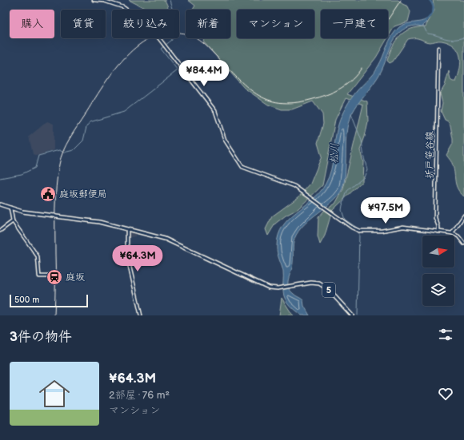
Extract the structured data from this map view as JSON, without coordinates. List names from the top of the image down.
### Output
{
  "streets": {
    "main road": ["5"],
    "street": ["折戸笹谷線"]
  },
  "water": ["松川"],
  "places": {
    "public building": ["庭坂郵便局"],
    "station": ["庭坂"]
  },
  "scale_bar": "500 m",
  "north": "right",
  "page": {
    "chip": [
      "購入",
      "賃貸",
      "絞り込み",
      "新着",
      "マンション",
      "一戸建て"
    ],
    "price": ["¥84.4M", "¥97.5M", "¥64.3M"],
    "scale": "500 m",
    "heading": "3件の物件",
    "list": [
      {
        "name": "¥64.3M",
        "note": "2部屋 · 76 m² · マンション"
      }
    ]
  }
}
